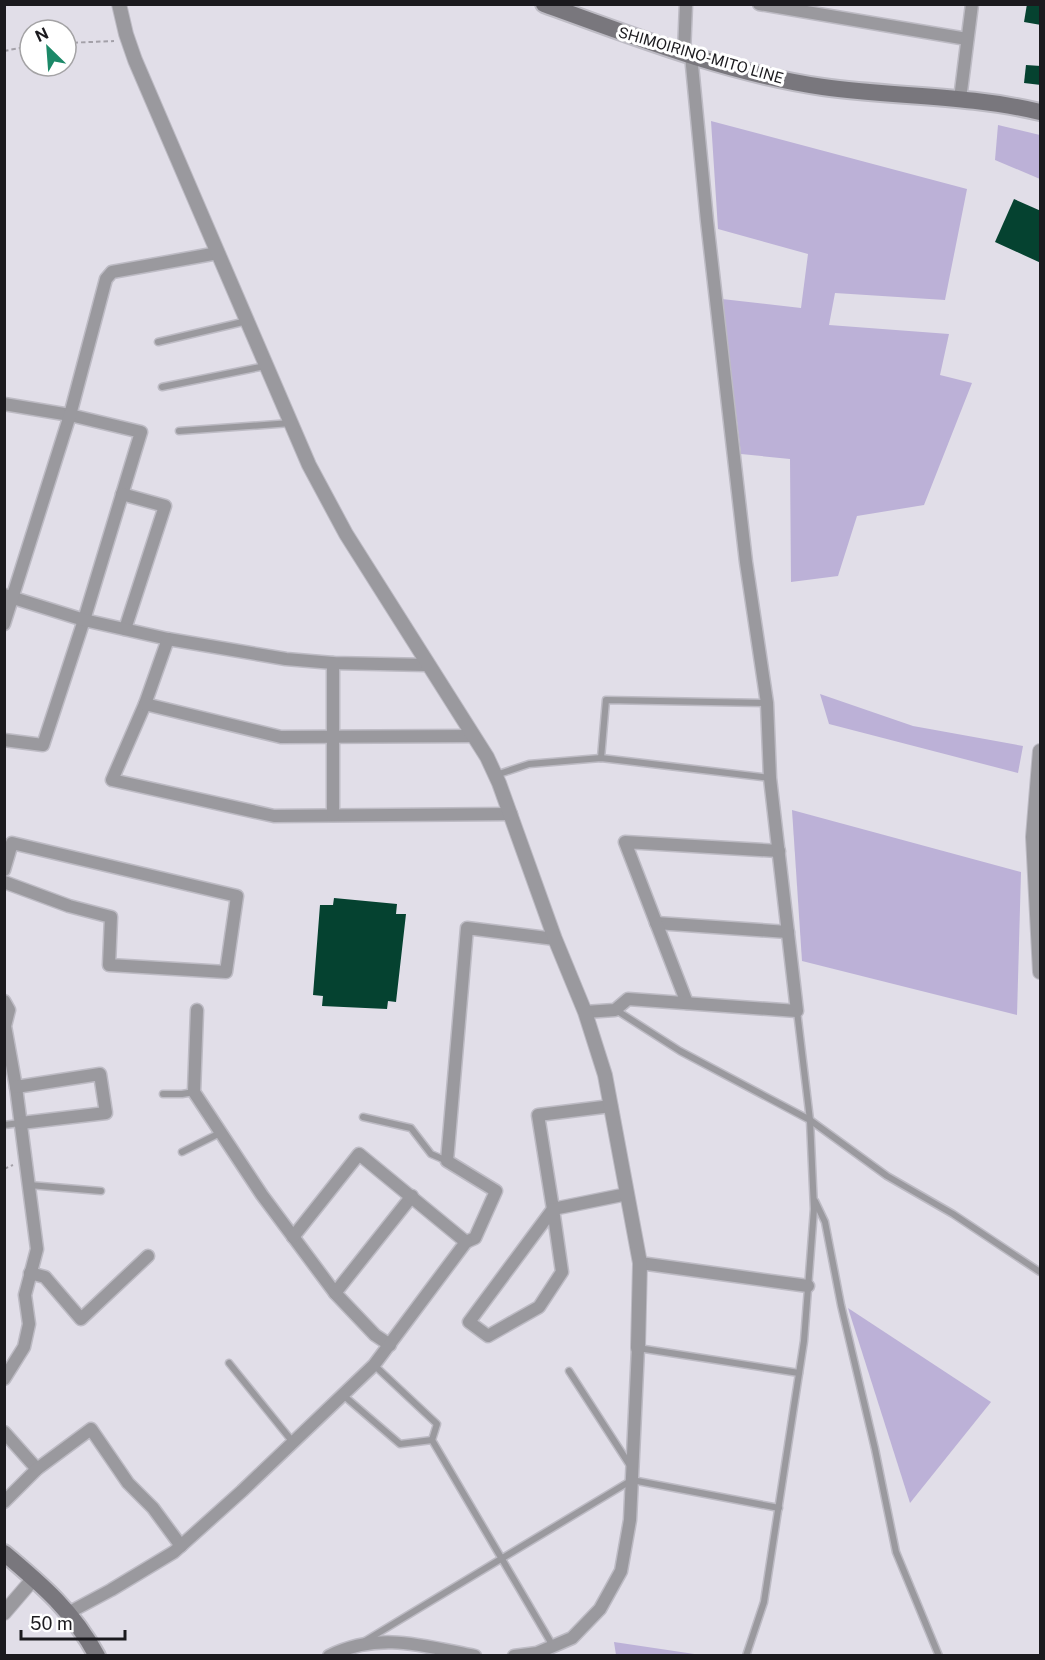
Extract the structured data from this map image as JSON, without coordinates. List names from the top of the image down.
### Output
{
  "streets": {
    "main road": ["SHIMOIRINO-MITO LINE"]
  },
  "scale_bar": "50 m",
  "north": "top left"
}
